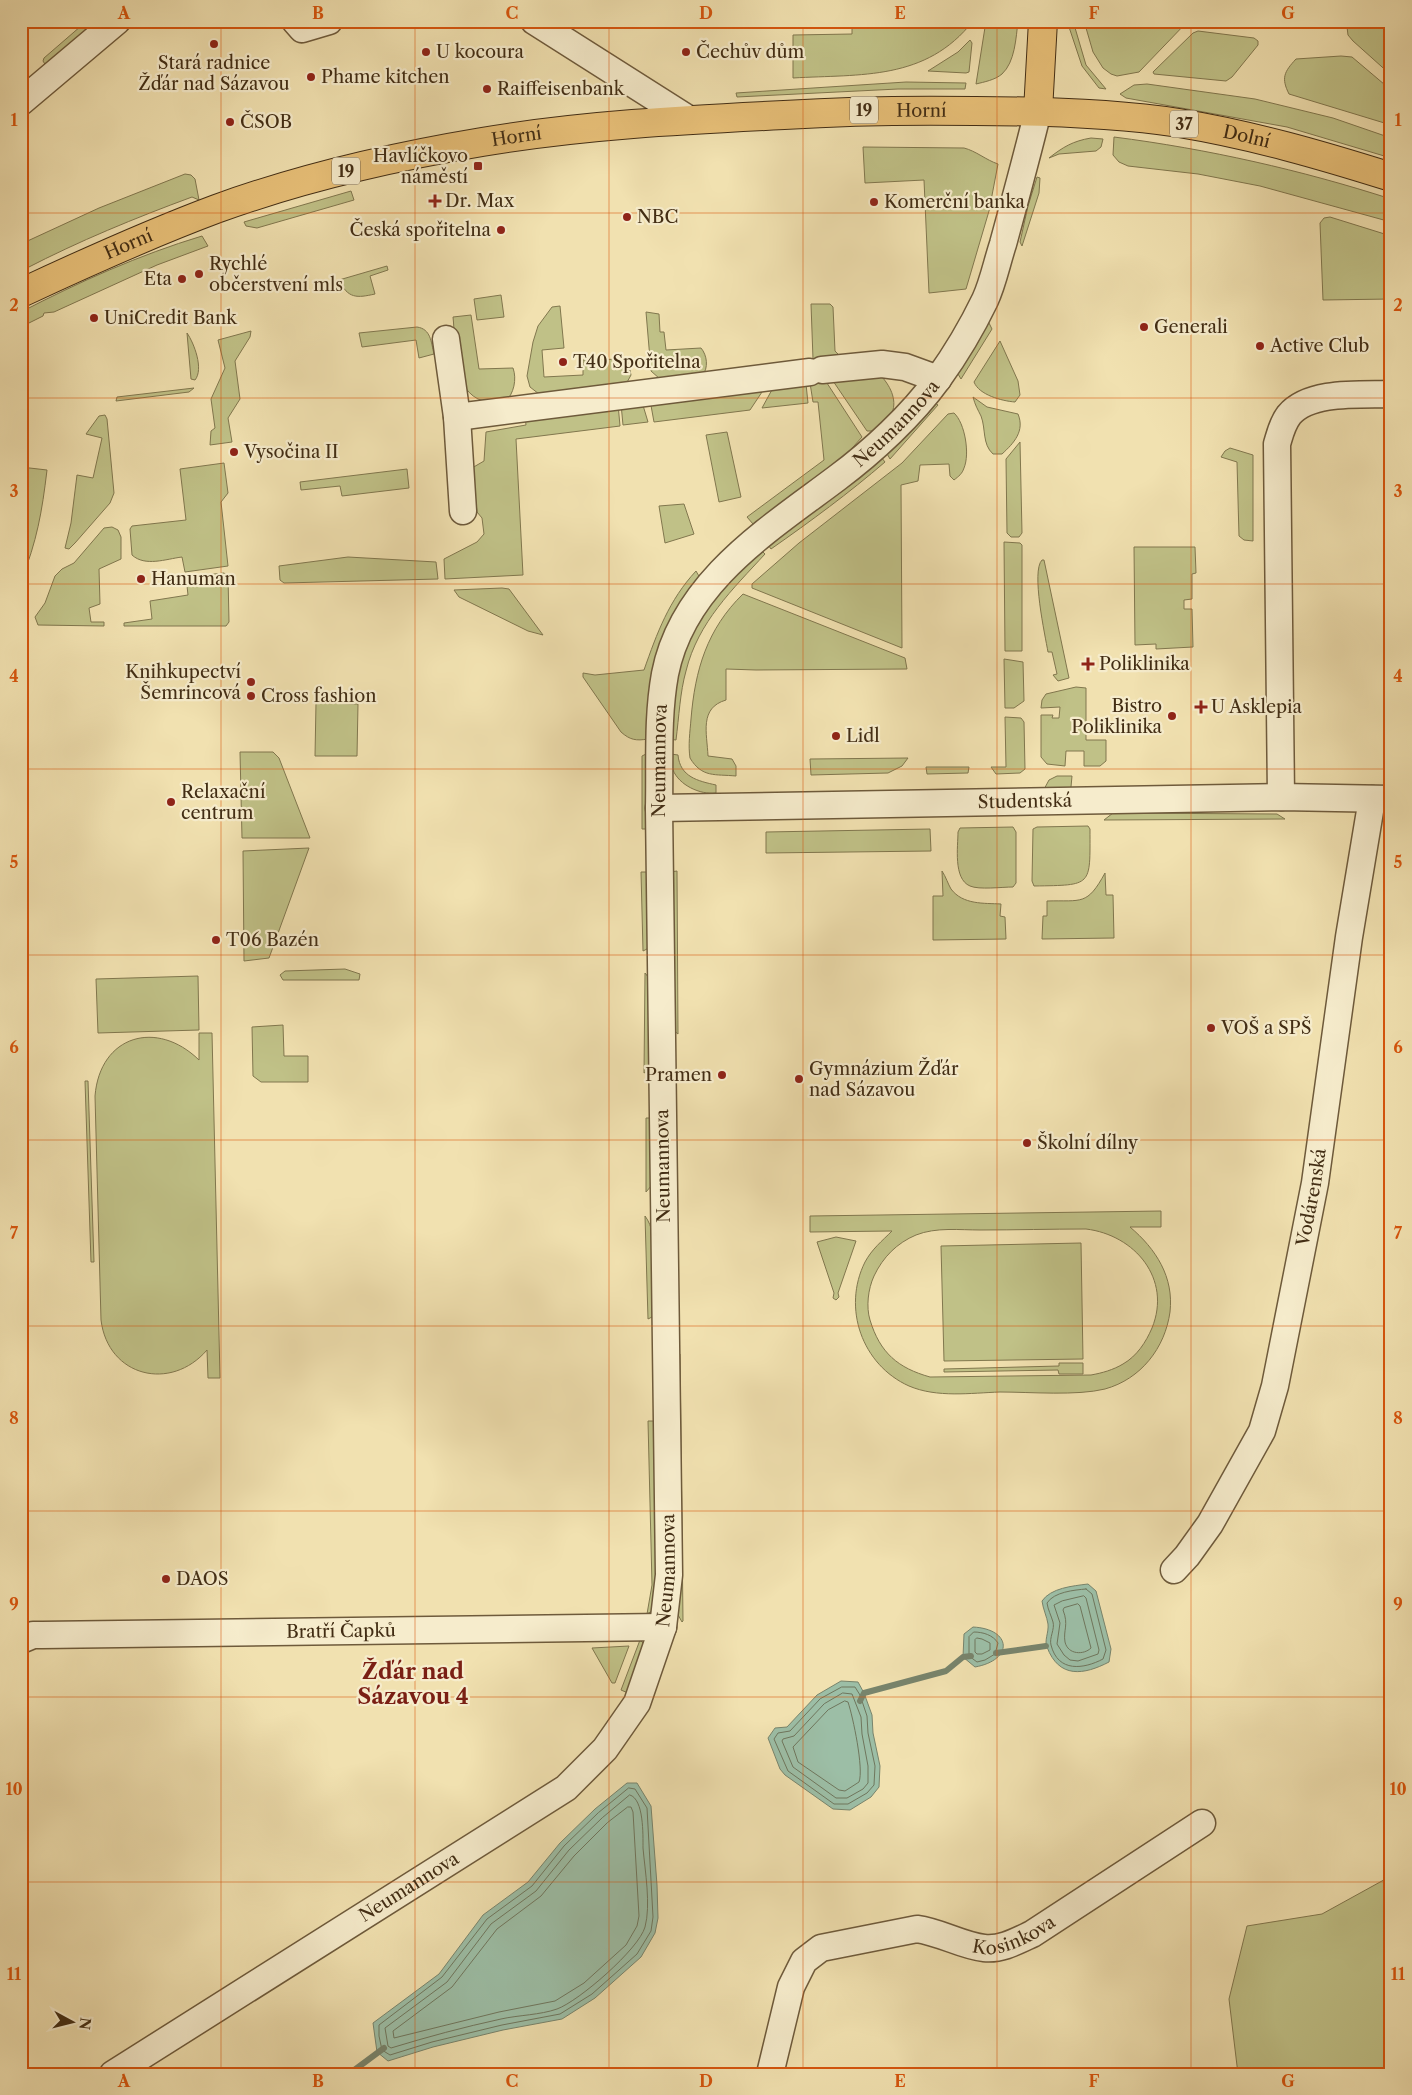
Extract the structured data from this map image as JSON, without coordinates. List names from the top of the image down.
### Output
{
  "streets": {
    "main road": [
      "19",
      "Horní",
      "37",
      "Dolní"
    ],
    "street": [
      "Neumannova",
      "Studentská",
      "Vodárenská",
      "Bratří Čapků",
      "Kosinkova"
    ]
  },
  "crossings": [
    ["Horní", "Dolní"],
    ["Horní", "Neumannova"],
    ["Dolní", "Neumannova"],
    ["Neumannova", "Studentská"],
    ["Neumannova", "Bratří Čapků"],
    ["Studentská", "Vodárenská"]
  ],
  "districts": ["Žďár nad Sázavou 4"],
  "places": {
    "other": [
      "Stará radnice Žďár nad Sázavou",
      "U kocoura",
      "Čechův dům",
      "Phame kitchen",
      "Raiffeisenbank",
      "ČSOB",
      "Komerční banka",
      "NBC",
      "Česká spořitelna",
      "Rychlé občerstvení mls",
      "Eta",
      "UniCredit Bank",
      "Generali",
      "Active Club",
      "T40 Spořitelna",
      "Vysočina II",
      "Hanuman",
      "Knihkupectví Šemrincová",
      "Cross fashion",
      "Bistro Poliklinika",
      "Lidl",
      "Relaxační centrum",
      "T06 Bazén",
      "VOŠ a SPŠ",
      "Pramen",
      "Gymnázium Žďár nad Sázavou",
      "Školní dílny",
      "DAOS"
    ],
    "transit": ["Havlíčkovo náměstí"],
    "health": ["Dr. Max", "Poliklinika", "U Asklepia"]
  },
  "north": "right",
  "grid": {
    "columns": [
      "A",
      "B",
      "C",
      "D",
      "E",
      "F",
      "G"
    ],
    "rows": [
      "1",
      "2",
      "3",
      "4",
      "5",
      "6",
      "7",
      "8",
      "9",
      "10",
      "11"
    ]
  }
}
